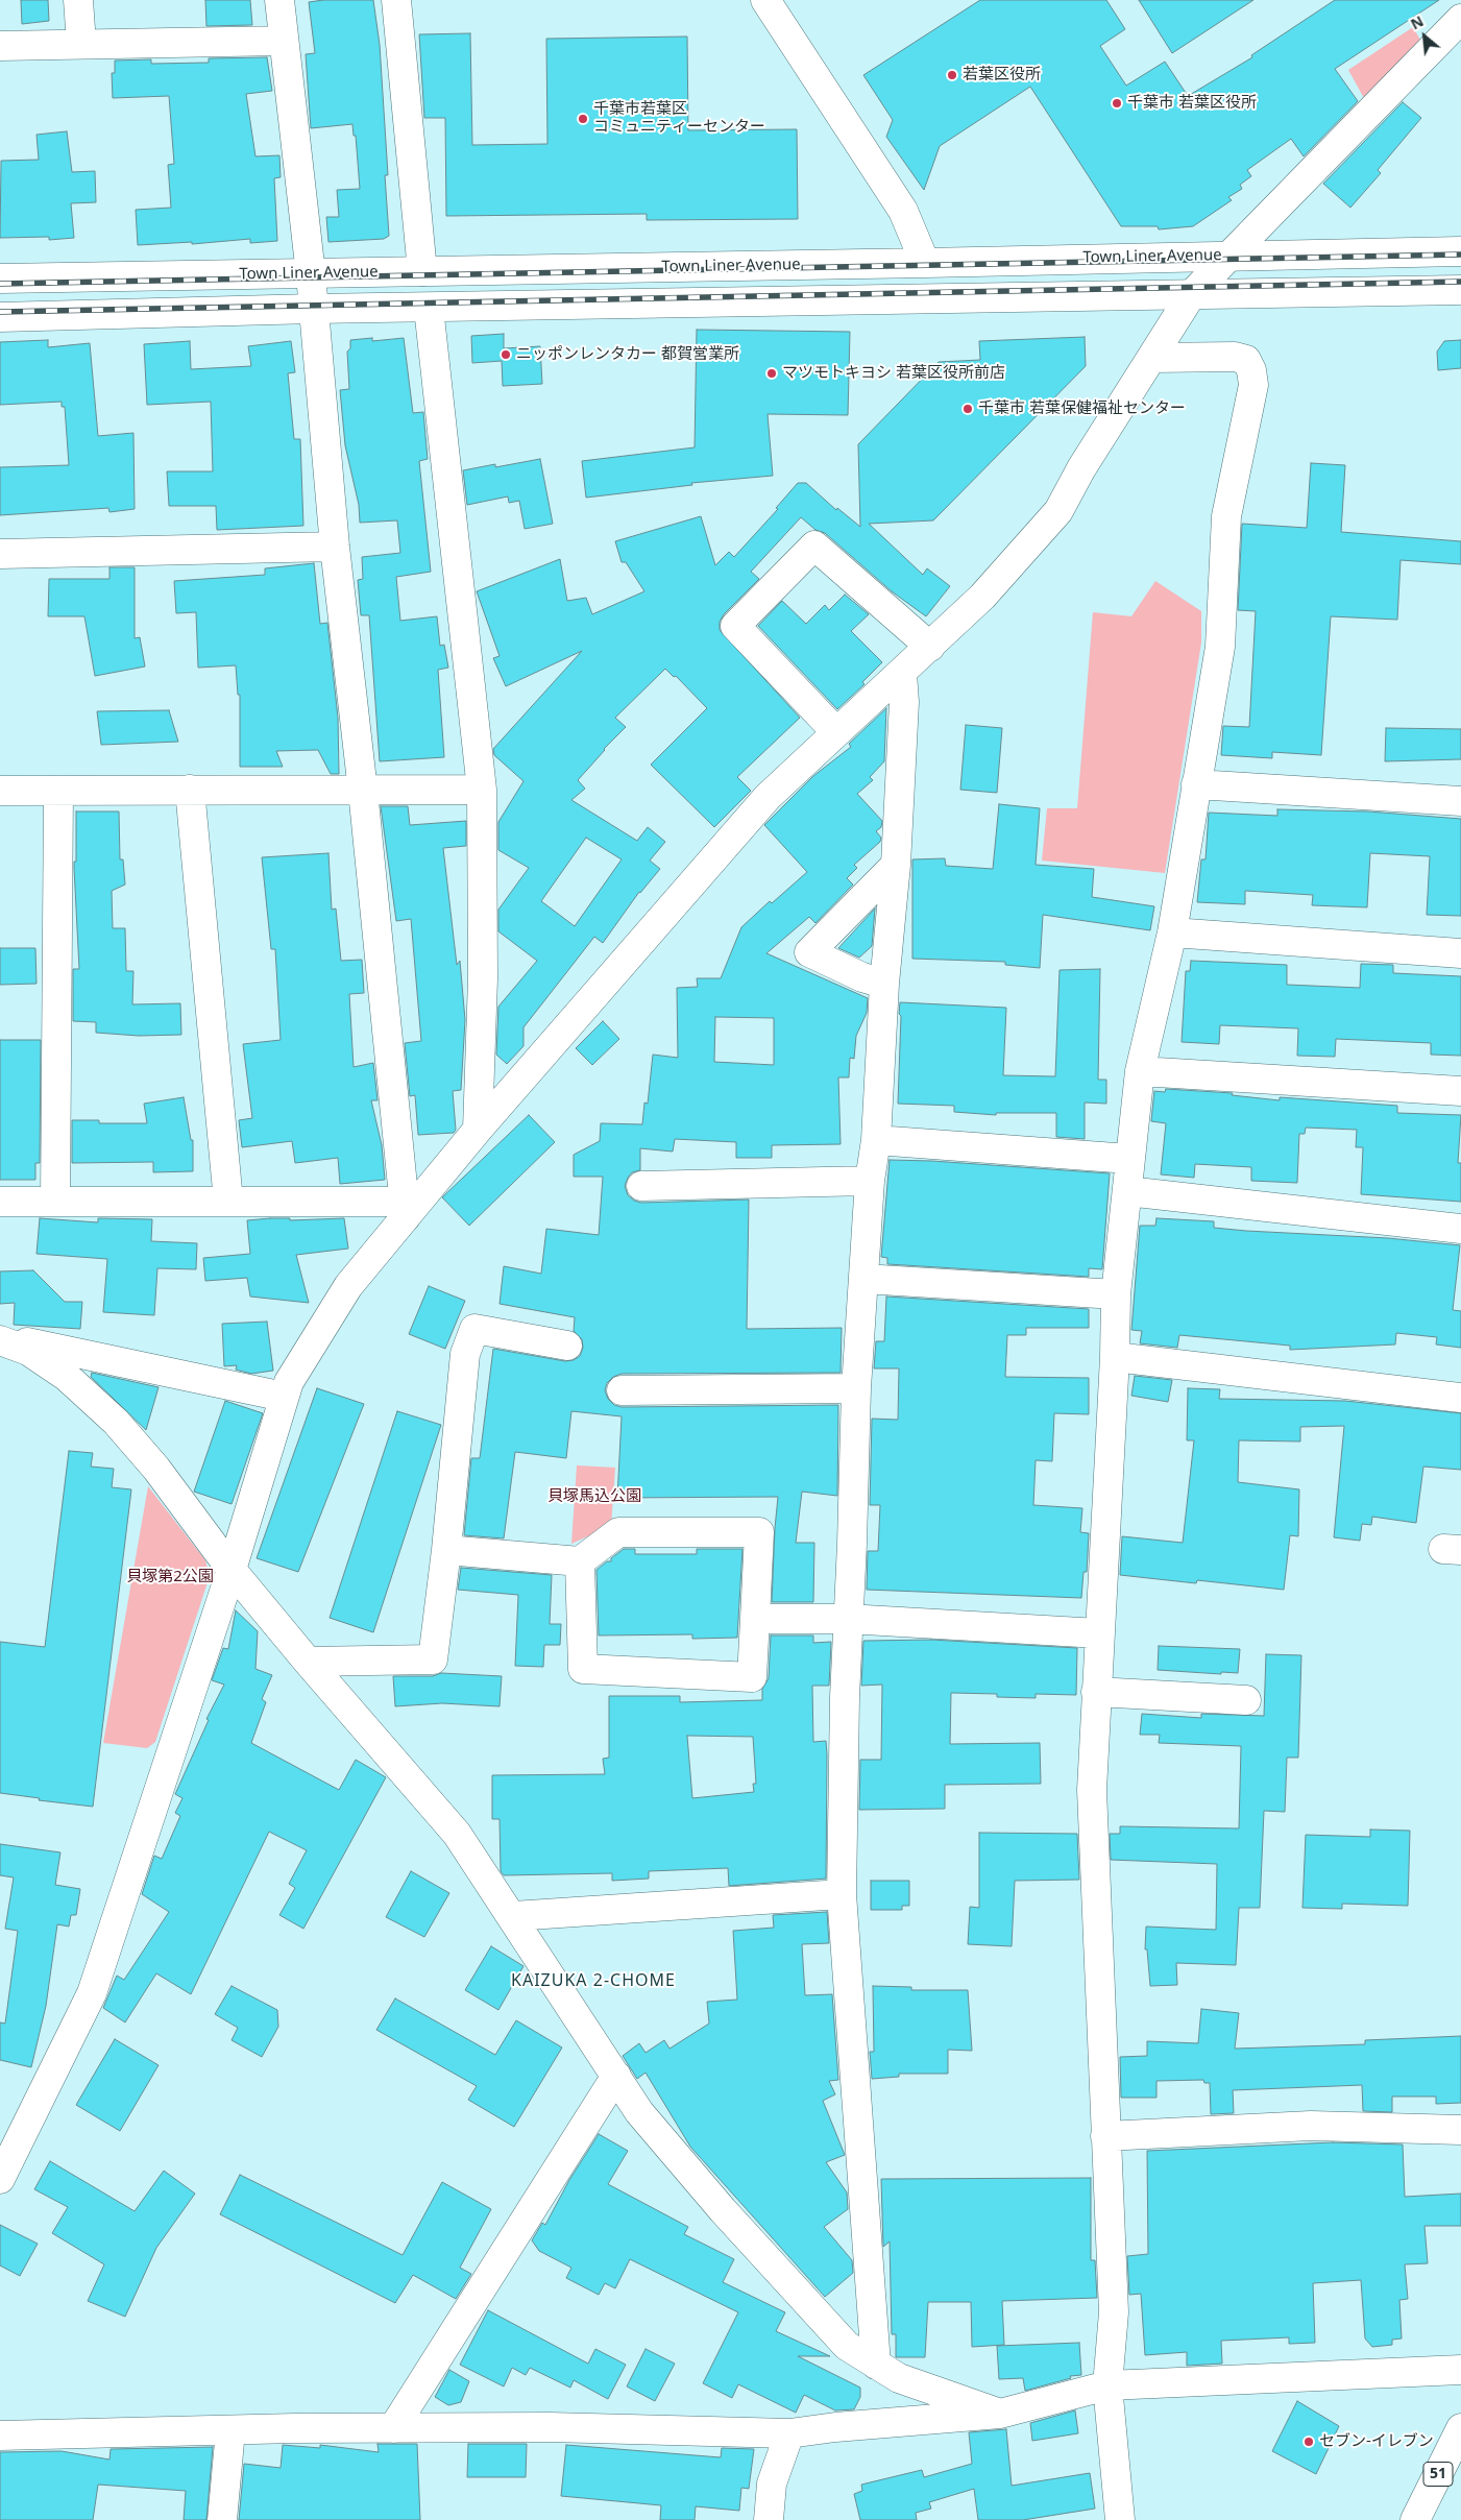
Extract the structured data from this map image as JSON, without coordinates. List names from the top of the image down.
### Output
{
  "streets": {
    "main road": ["Town Liner Avenue", "51"]
  },
  "districts": ["KAIZUKA 2-CHOME"],
  "parks": ["貝塚馬込公園", "貝塚第2公園"],
  "places": [
    "若葉区役所",
    "千葉市 若葉区役所",
    "千葉市若葉区 コミュニティーセンター",
    "ニッポンレンタカー 都賀営業所",
    "マツモトキヨシ 若葉区役所前店",
    "千葉市 若葉保健福祉センター",
    "セブン-イレブン"
  ],
  "north": "top left"
}
